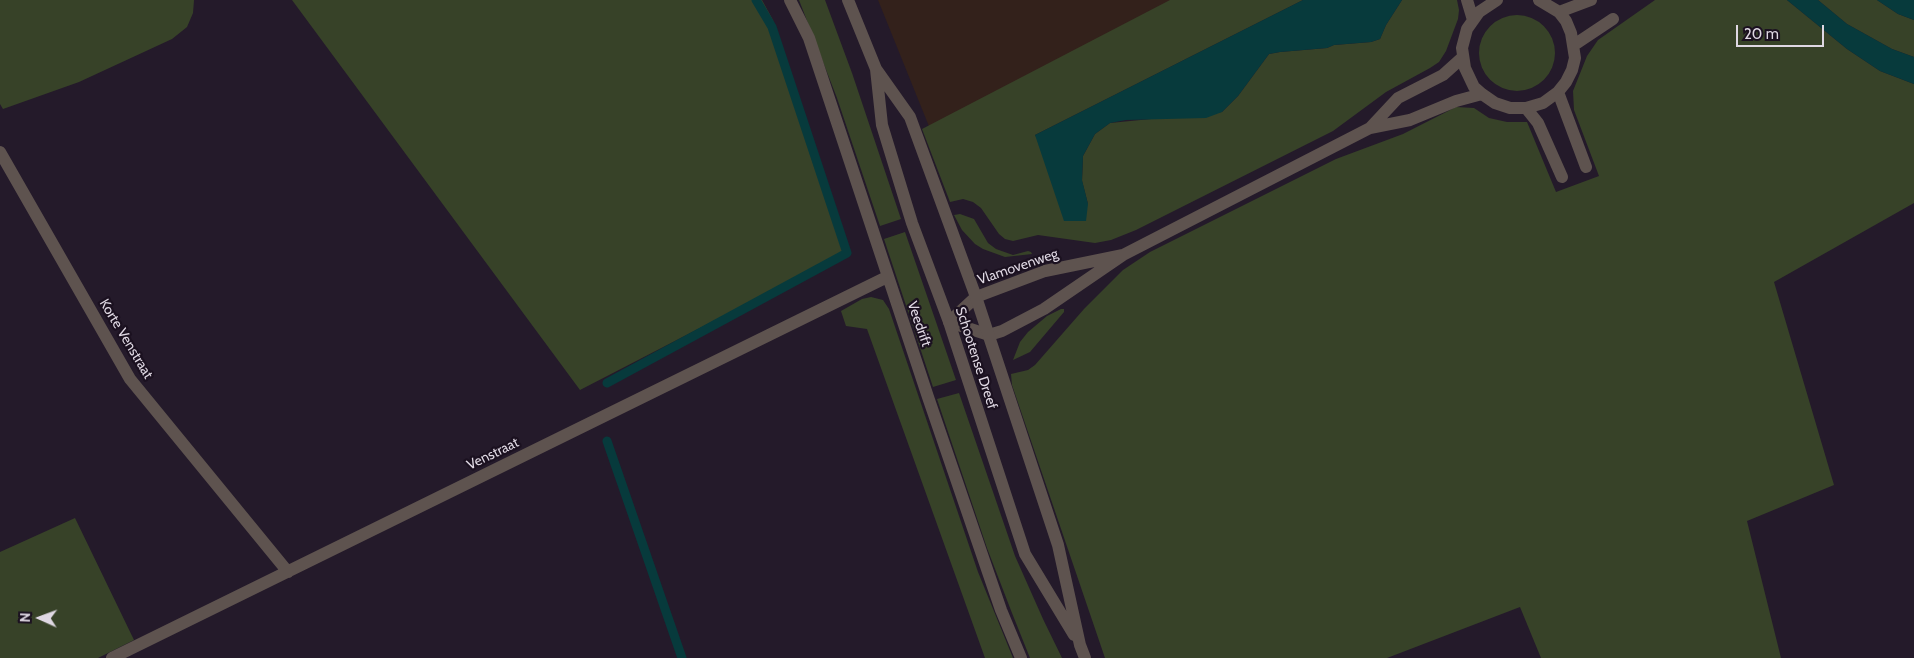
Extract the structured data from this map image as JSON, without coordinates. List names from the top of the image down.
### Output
{
  "streets": {
    "street": [
      "Vlamovenweg",
      "Veedrift",
      "Korte Venstraat",
      "Schootense Dreef",
      "Venstraat"
    ]
  },
  "crossings": [
    ["Vlamovenweg", "Schootense Dreef"],
    ["Veedrift", "Venstraat"],
    ["Korte Venstraat", "Venstraat"]
  ],
  "scale_bar": "20 m",
  "north": "left"
}
